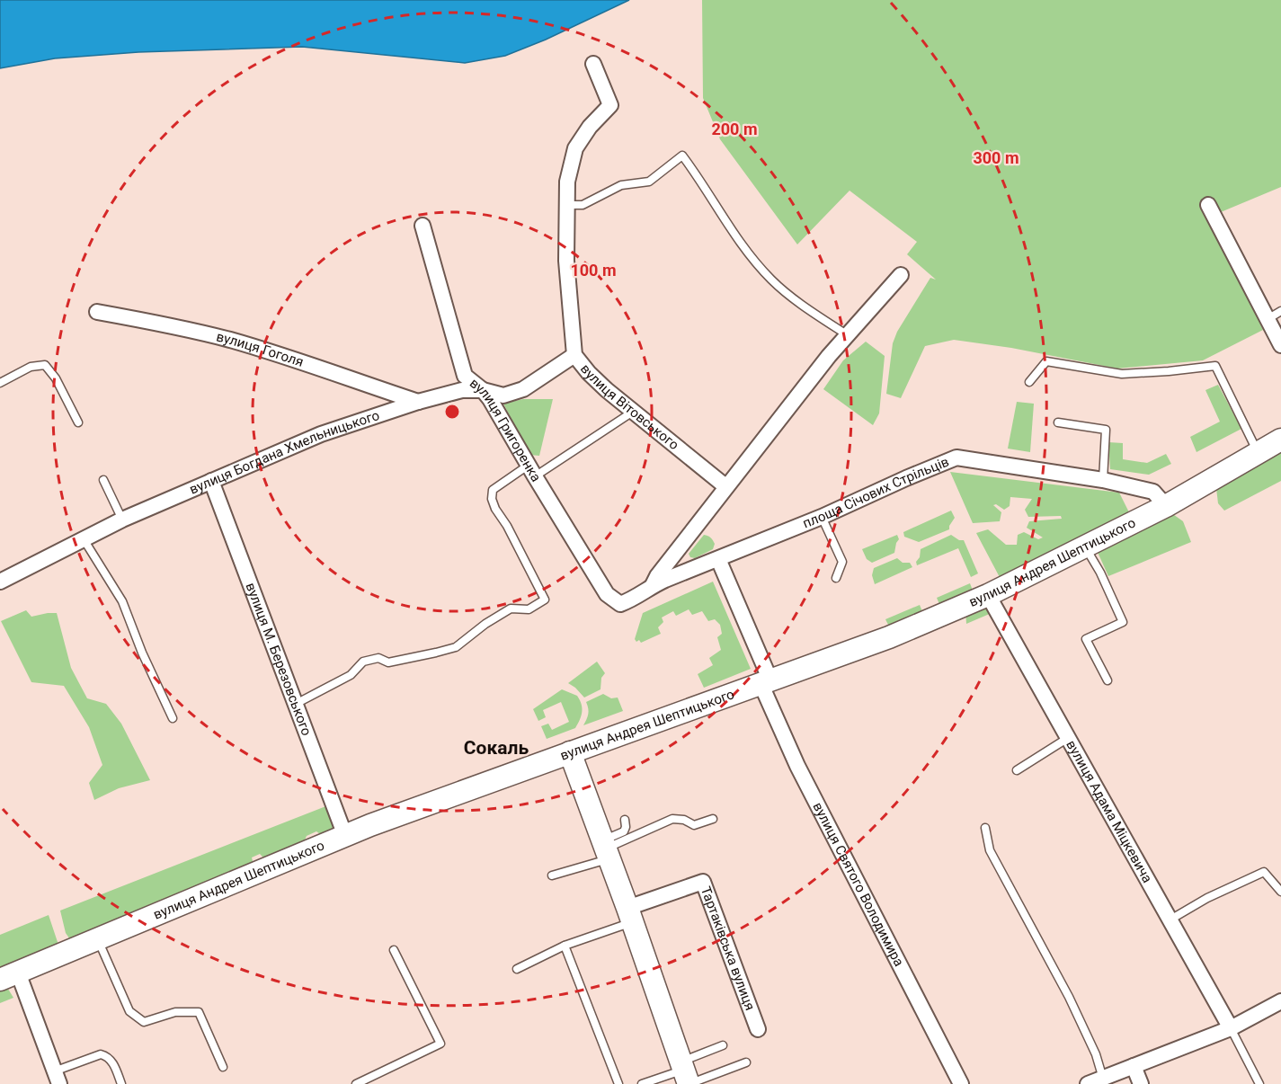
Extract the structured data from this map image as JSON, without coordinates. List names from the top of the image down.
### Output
{
  "streets": {
    "street": [
      "вулиця Гоголя",
      "вулиця Вітовського",
      "вулиця Григоренка",
      "вулиця Богдана Хмельницького",
      "площа Січових Стрільців",
      "вулиця Андрея Шептицького",
      "вулиця М. Березовського",
      "вулиця Адама Міцкевича",
      "вулиця Святого Володимира",
      "Тартаківська вулиця"
    ]
  },
  "crossings": [
    ["вулиця Гоголя", "вулиця Богдана Хмельницького"],
    ["вулиця Вітовського", "вулиця Богдана Хмельницького"],
    ["вулиця Вітовського", "площа Січових Стрільців"],
    ["вулиця Григоренка", "вулиця Богдана Хмельницького"],
    ["вулиця Григоренка", "площа Січових Стрільців"],
    ["вулиця Богдана Хмельницького", "вулиця М. Березовського"],
    ["площа Січових Стрільців", "вулиця Андрея Шептицького"],
    ["площа Січових Стрільців", "вулиця Святого Володимира"],
    ["вулиця Андрея Шептицького", "вулиця М. Березовського"],
    ["вулиця Андрея Шептицького", "вулиця Адама Міцкевича"],
    ["вулиця Андрея Шептицького", "вулиця Святого Володимира"]
  ],
  "districts": ["Сокаль"],
  "rings": ["200 m", "300 m", "100 m"]
}
